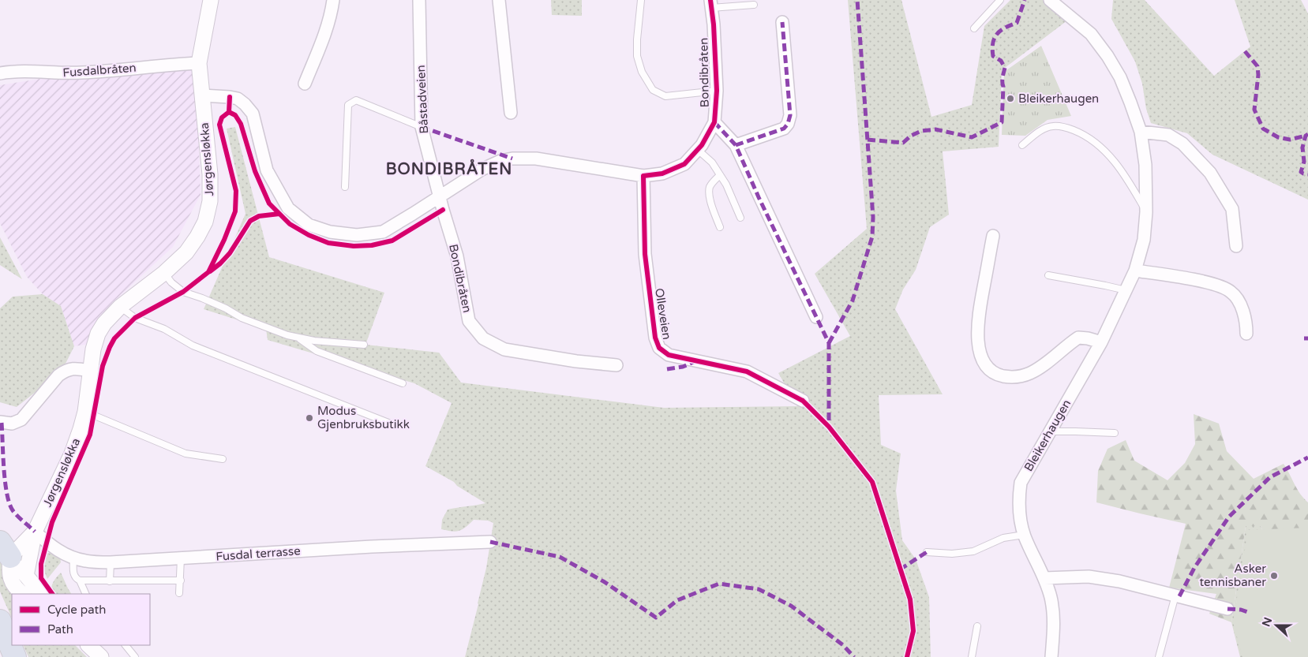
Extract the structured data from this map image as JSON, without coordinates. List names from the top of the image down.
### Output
{
  "streets": {
    "street": [
      "Fusdalbråten",
      "Bondibråten",
      "Båstadveien",
      "Jørgensløkka",
      "Olleveien",
      "Bleikerhaugen",
      "Fusdal terrasse"
    ]
  },
  "crossings": [
    ["Fusdalbråten", "Jørgensløkka"],
    ["Bondibråten", "Båstadveien"],
    ["Bondibråten", "Jørgensløkka"],
    ["Bondibråten", "Olleveien"],
    ["Jørgensløkka", "Fusdal terrasse"]
  ],
  "districts": ["BONDIBRÅTEN"],
  "places": ["Bleikerhaugen", "Modus Gjenbruksbutikk", "Asker tennisbaner"],
  "legend": ["Cycle path", "Path"],
  "north": "left"
}
